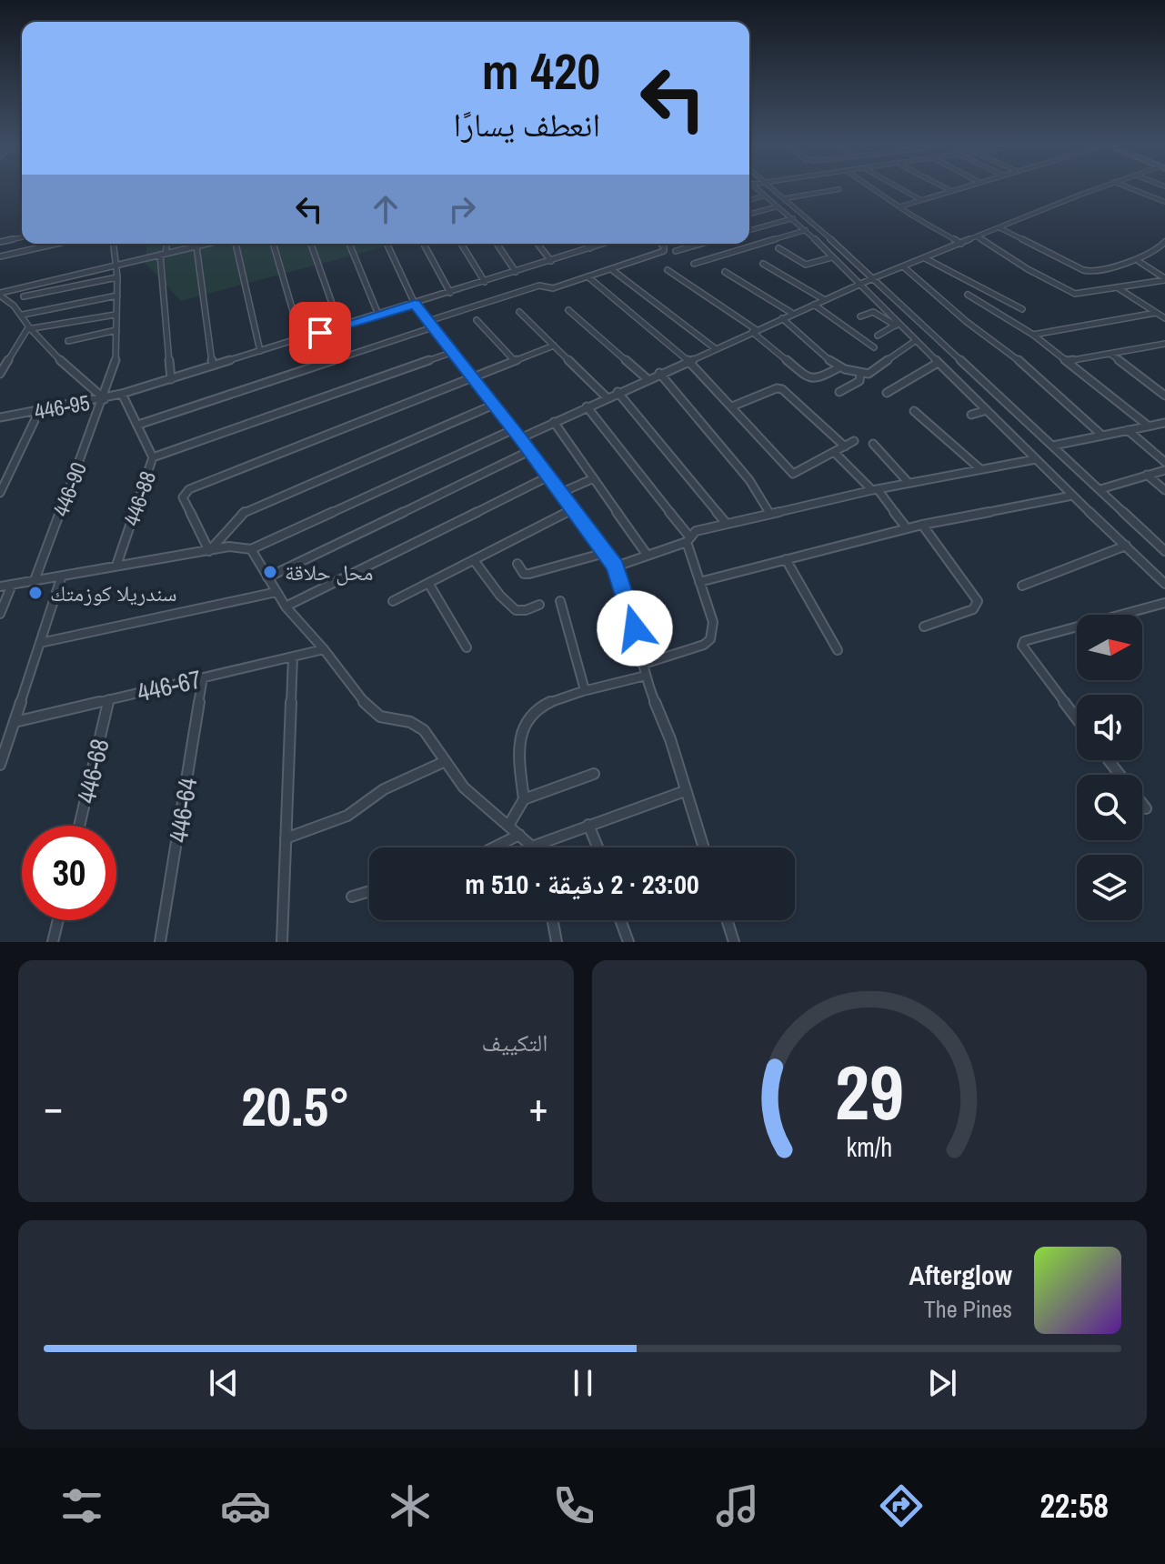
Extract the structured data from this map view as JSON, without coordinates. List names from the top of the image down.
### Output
{
  "streets": {
    "street": [
      "446-95",
      "446-90",
      "446-88",
      "446-67",
      "446-68",
      "446-64"
    ]
  },
  "crossings": [
    ["446-95", "446-90"],
    ["446-95", "446-88"],
    ["446-67", "446-68"],
    ["446-67", "446-64"]
  ],
  "places": ["محل حلاقة", "سندريلا كوزمتك"],
  "north": "right",
  "page": {
    "turn": ["420 m", "انعطف يسارًا"],
    "limit": "30",
    "trip": "23:00 · 2 دقيقة · 510 m",
    "tile": "التكييف",
    "heat": ["−", "20.5°", "+"],
    "song": ["Afterglow", "The Pines"],
    "tabs": "22:58",
    "gauge": ["29", "km/h"]
  }
}
